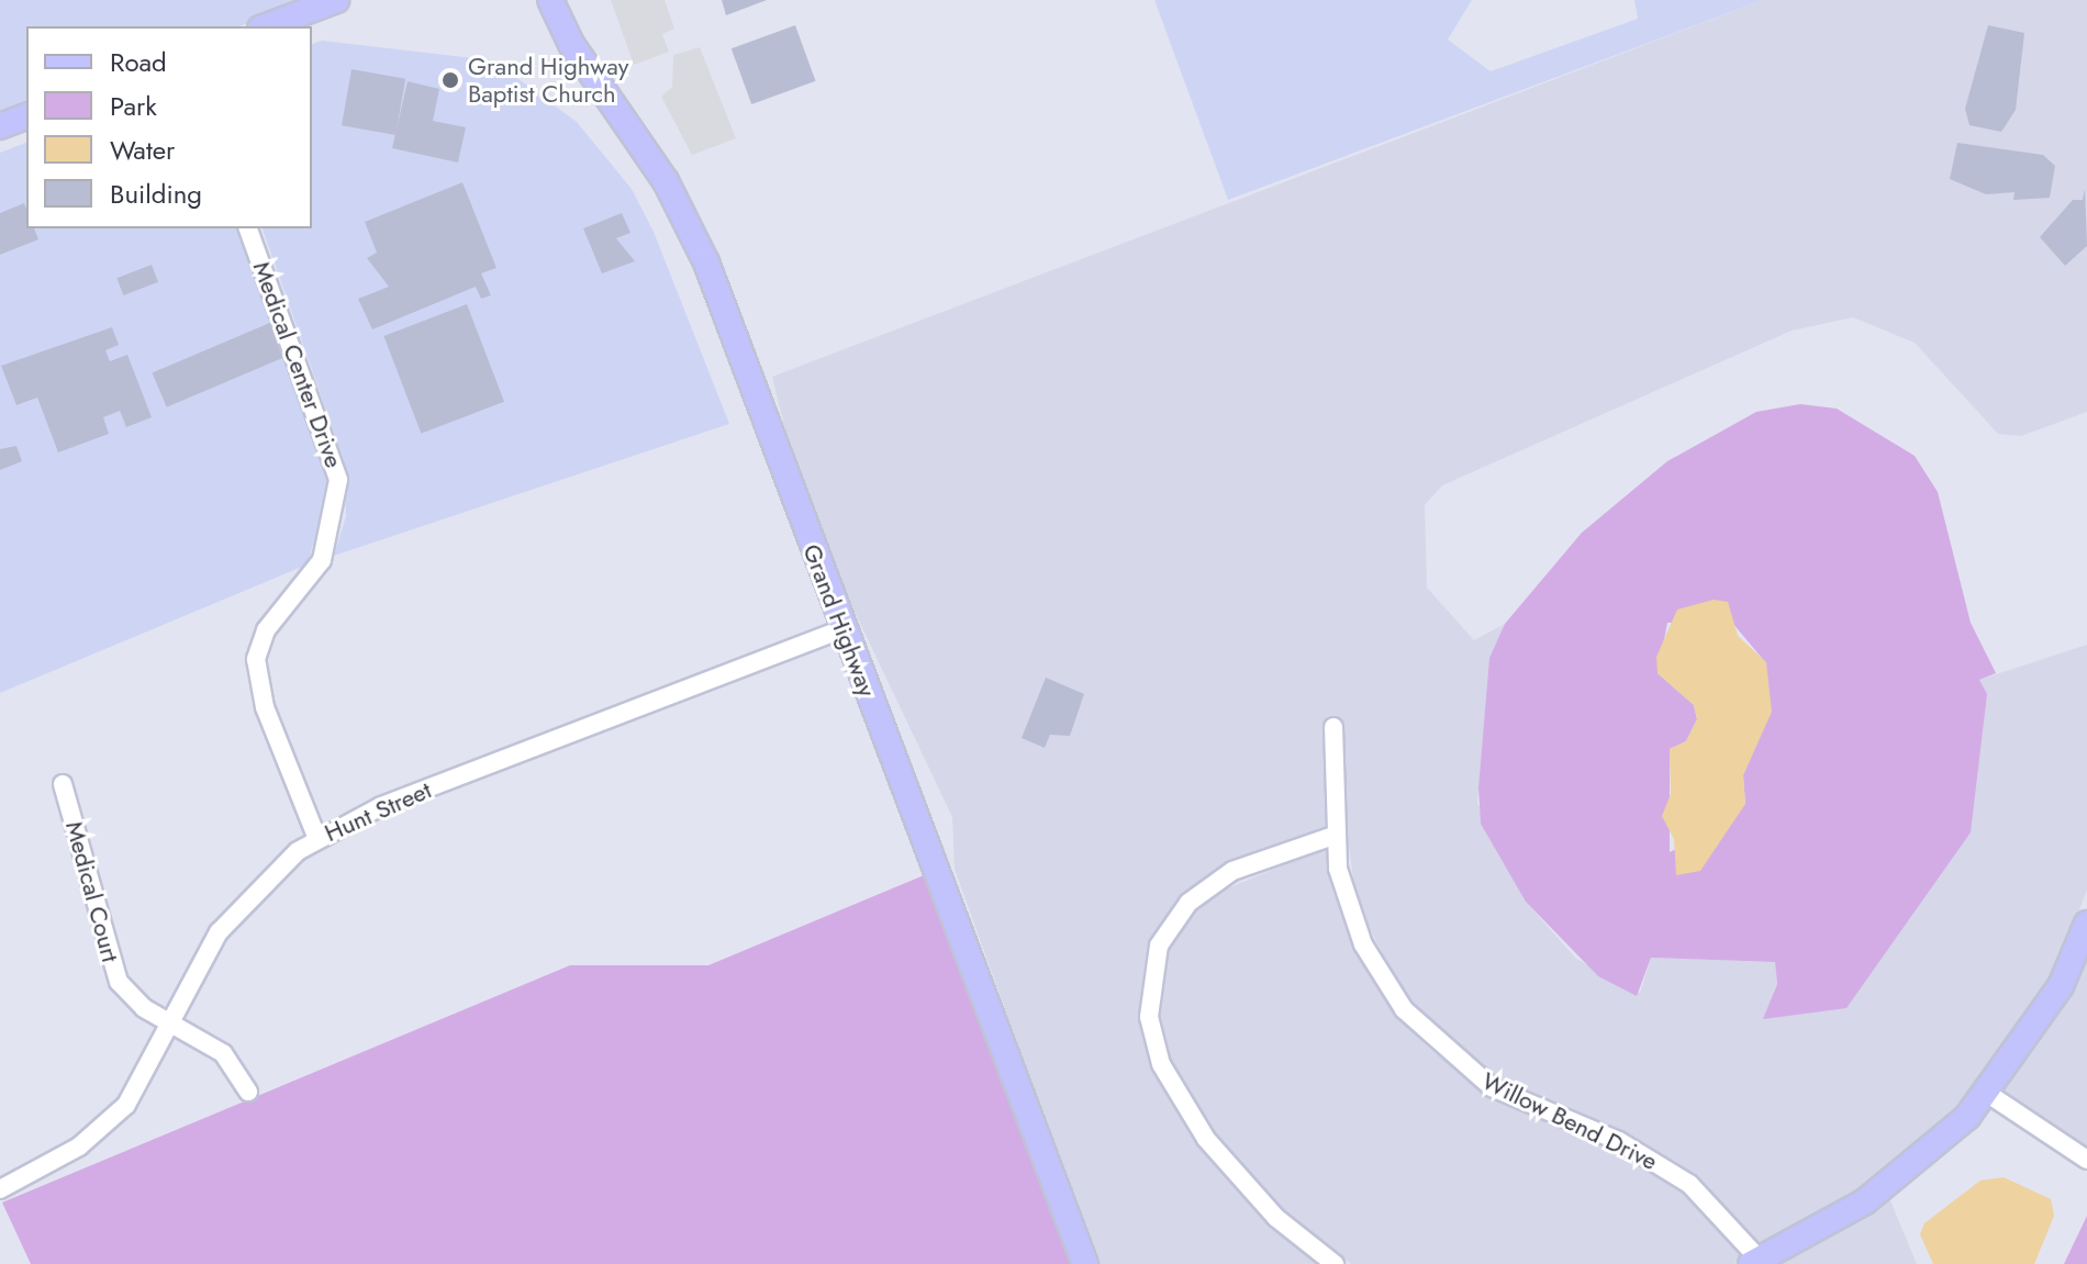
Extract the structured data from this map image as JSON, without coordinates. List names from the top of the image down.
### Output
{
  "streets": {
    "street": [
      "Medical Center Drive",
      "Grand Highway",
      "Hunt Street",
      "Medical Court",
      "Willow Bend Drive"
    ]
  },
  "crossings": [
    ["Medical Center Drive", "Hunt Street"],
    ["Grand Highway", "Hunt Street"],
    ["Hunt Street", "Medical Court"]
  ],
  "places": ["Grand Highway Baptist Church"],
  "legend": [
    "Road",
    "Park",
    "Water",
    "Building"
  ]
}
